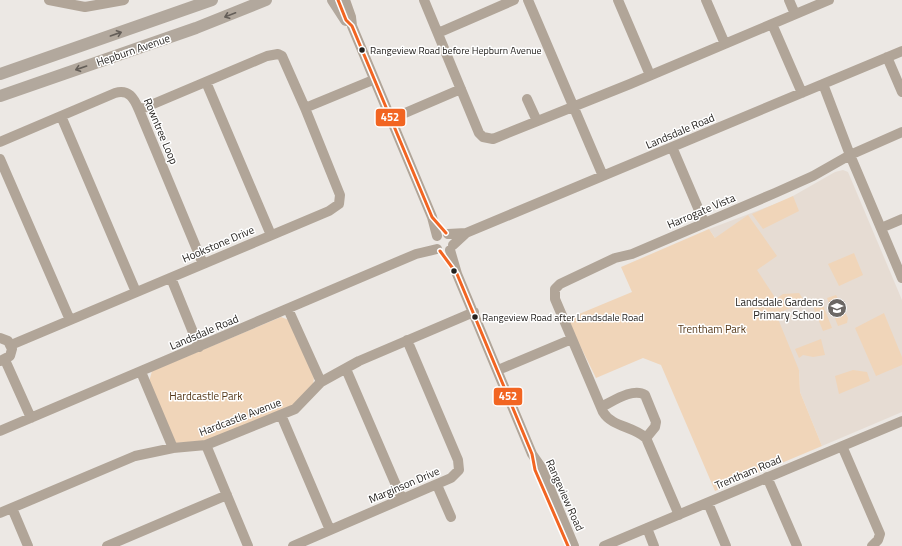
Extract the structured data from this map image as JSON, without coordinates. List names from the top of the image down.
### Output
{
  "streets": {
    "main road": ["Hepburn Avenue"],
    "street": [
      "Rowntree Loop",
      "Landsdale Road",
      "Harrogate Vista",
      "Hookstone Drive",
      "Hardcastle Avenue",
      "Trentham Road",
      "Marginson Drive",
      "Rangeview Road"
    ]
  },
  "crossings": [
    ["Rowntree Loop", "Hookstone Drive"],
    ["Landsdale Road", "Rangeview Road"],
    ["Hardcastle Avenue", "Marginson Drive"],
    ["Hardcastle Avenue", "Rangeview Road"]
  ],
  "parks": ["Trentham Park", "Hardcastle Park"],
  "places": {
    "other": ["Rangeview Road before Hepburn Avenue", "Rangeview Road after Landsdale Road"],
    "school or university": ["Landsdale Gardens Primary School"]
  },
  "lines": ["transit line 452"]
}
